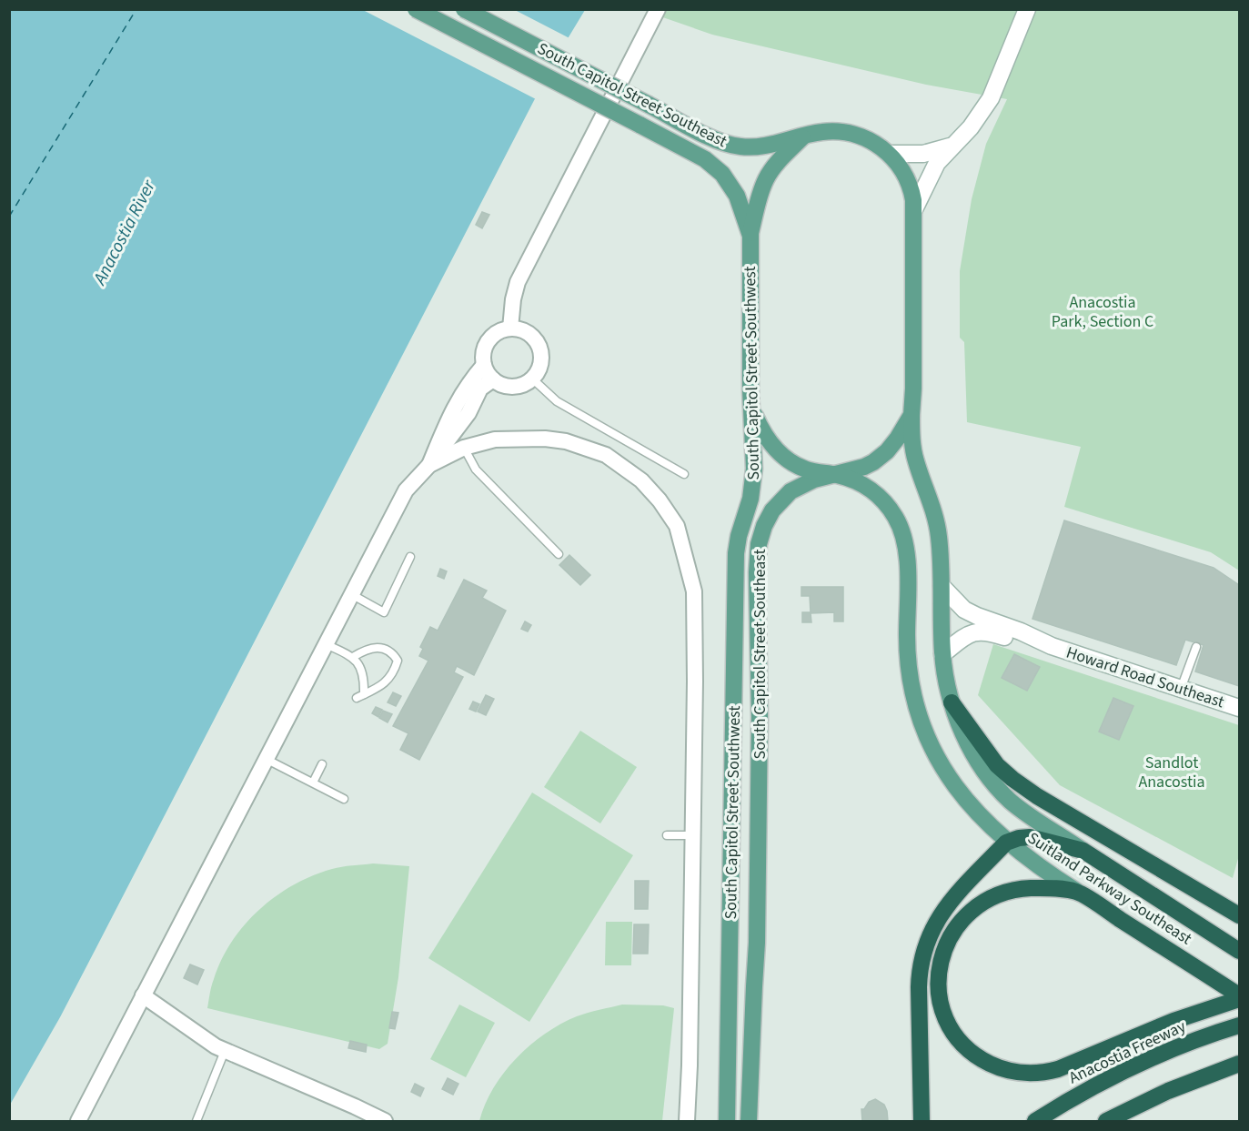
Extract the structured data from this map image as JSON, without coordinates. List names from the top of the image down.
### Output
{
  "streets": {
    "highway": ["Suitland Parkway Southeast", "Anacostia Freeway"],
    "main road": ["South Capitol Street Southeast", "South Capitol Street Southwest"],
    "street": ["Howard Road Southeast"]
  },
  "crossings": [
    ["South Capitol Street Southeast", "Suitland Parkway Southeast"],
    ["South Capitol Street Southwest", "Suitland Parkway Southeast"],
    ["Howard Road Southeast", "Suitland Parkway Southeast"]
  ],
  "water": ["Anacostia River"],
  "parks": ["Anacostia Park, Section C", "Sandlot Anacostia"]
}
